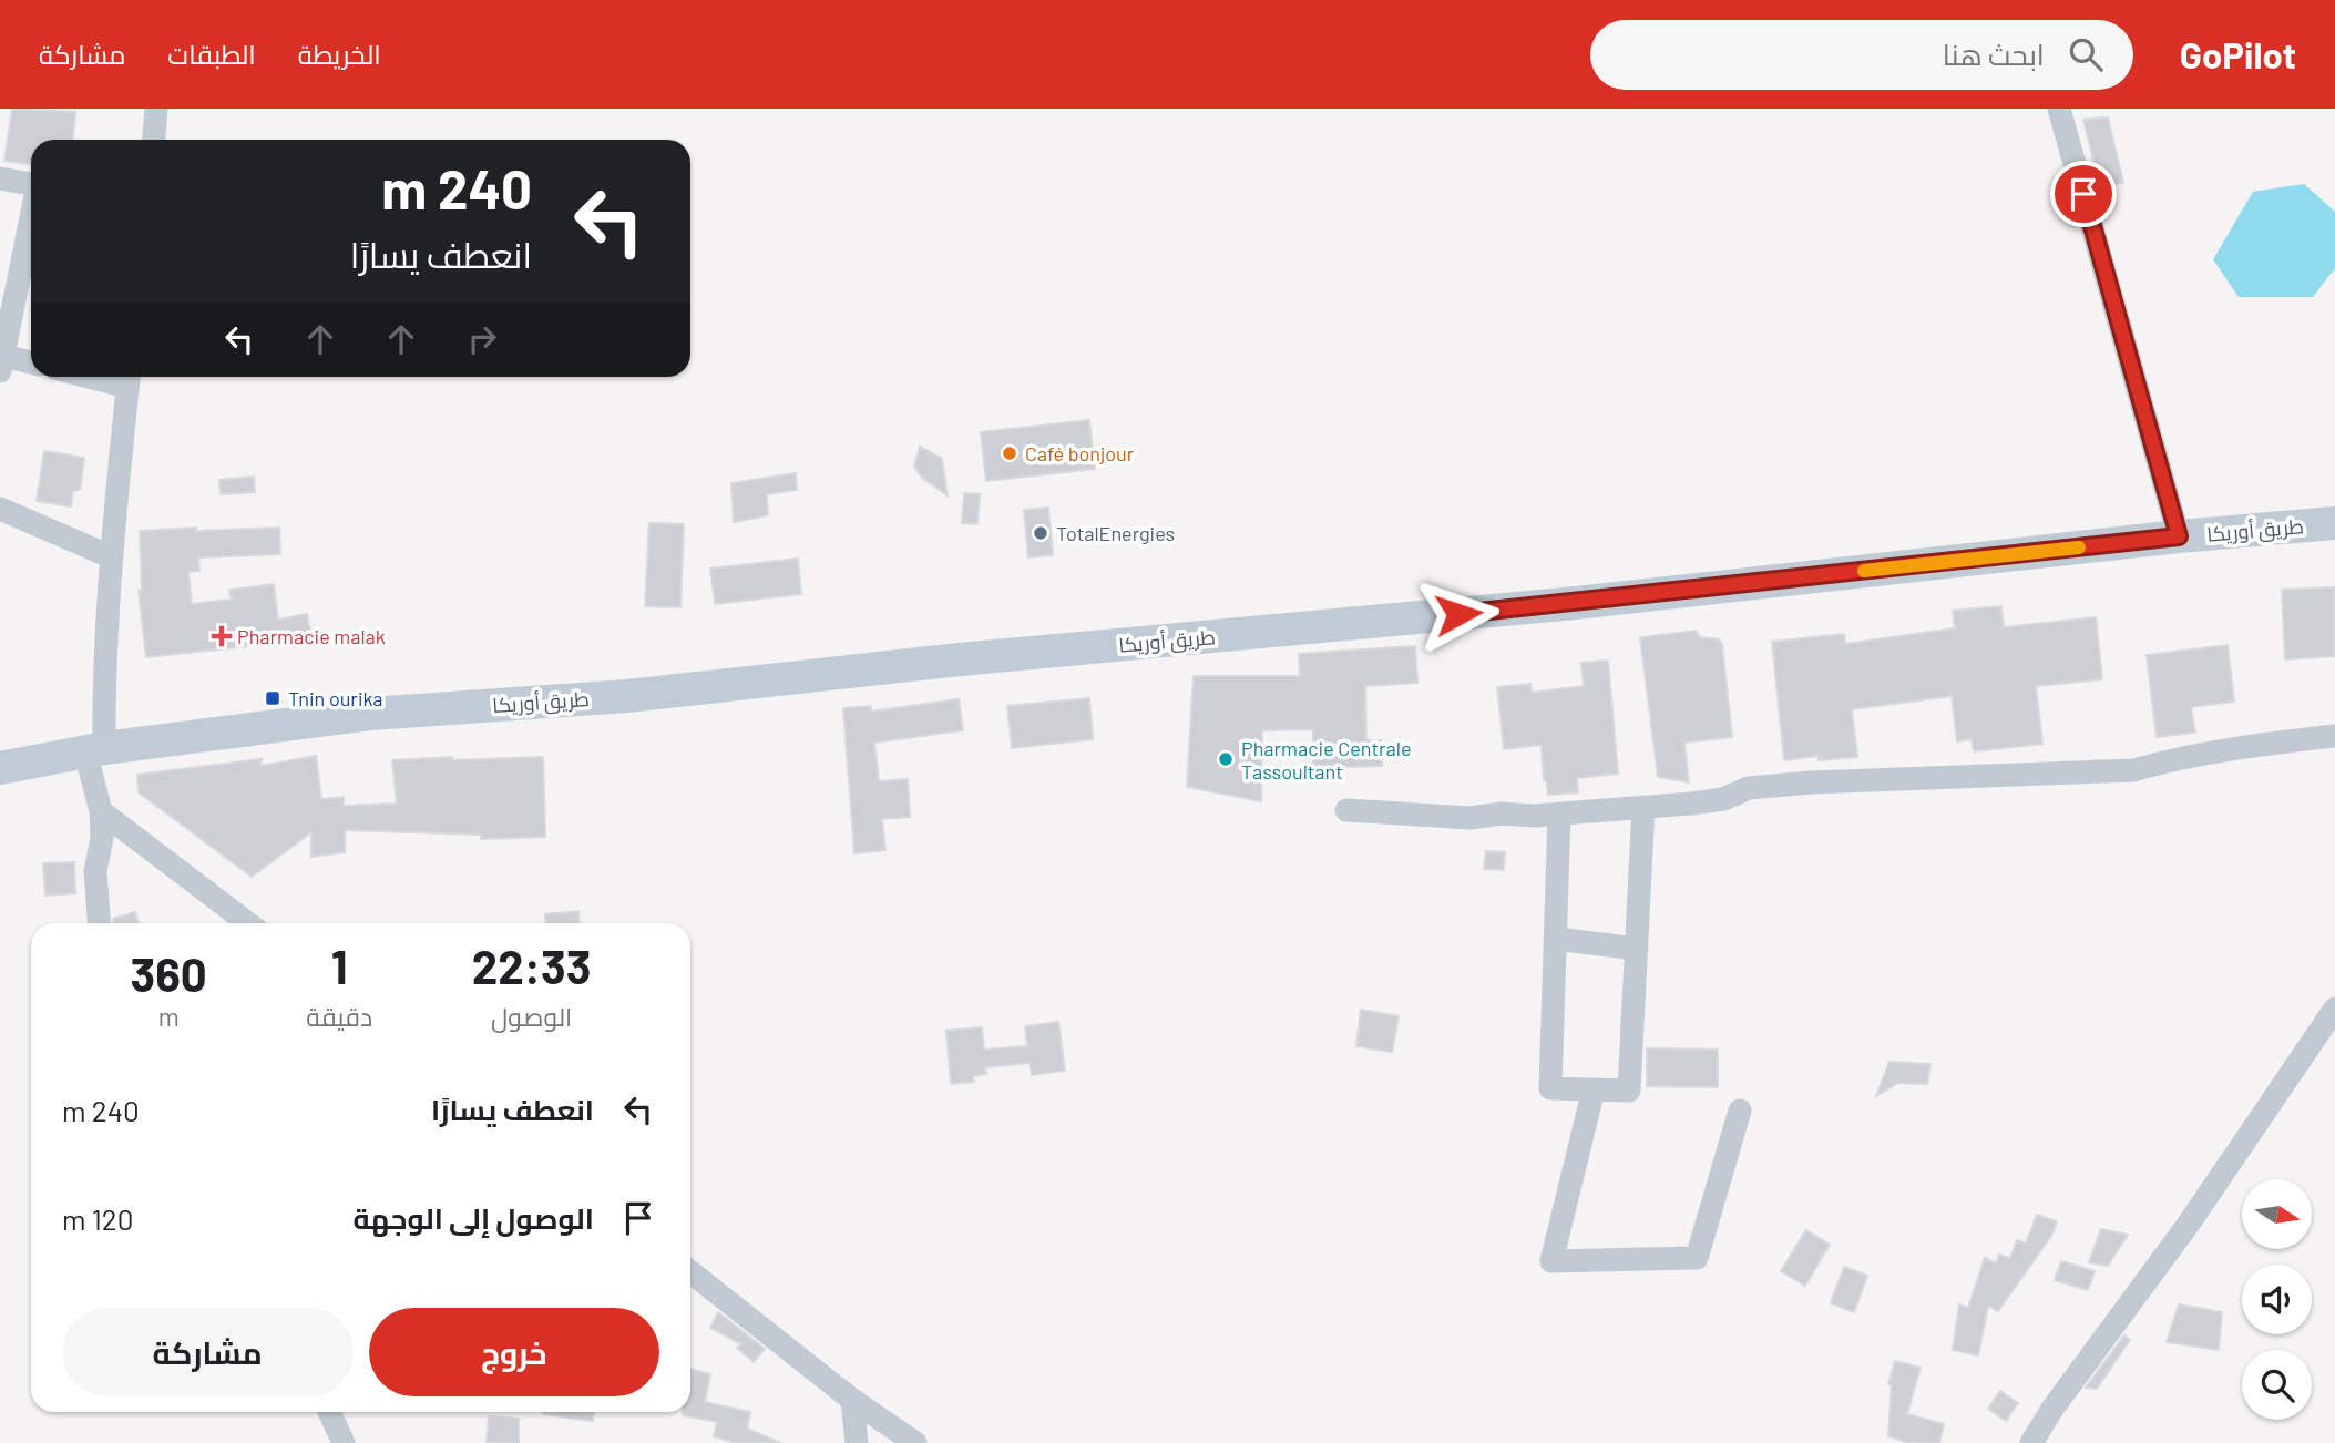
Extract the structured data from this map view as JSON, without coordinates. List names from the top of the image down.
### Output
{
  "streets": {
    "street": ["طريق أوريكا"]
  },
  "places": {
    "other": ["Café bonjour", "TotalEnergies", "Pharmacie Centrale Tassoultant"],
    "health": ["Pharmacie malak"],
    "transit": ["Tnin ourika"]
  },
  "north": "right",
  "page": {
    "header": "GoPilot",
    "search": "ابحث هنا",
    "nav": ["الخريطة", "الطبقات", "مشاركة"],
    "turn": ["240 m", "انعطف يسارًا"],
    "eta": [
      "22:33",
      "الوصول",
      "1",
      "دقيقة",
      "360",
      "m"
    ],
    "list": [
      {
        "name": "انعطف يسارًا",
        "value": "240 m"
      },
      {
        "name": "الوصول إلى الوجهة",
        "value": "120 m"
      }
    ],
    "buttons": ["خروج", "مشاركة"]
  }
}
